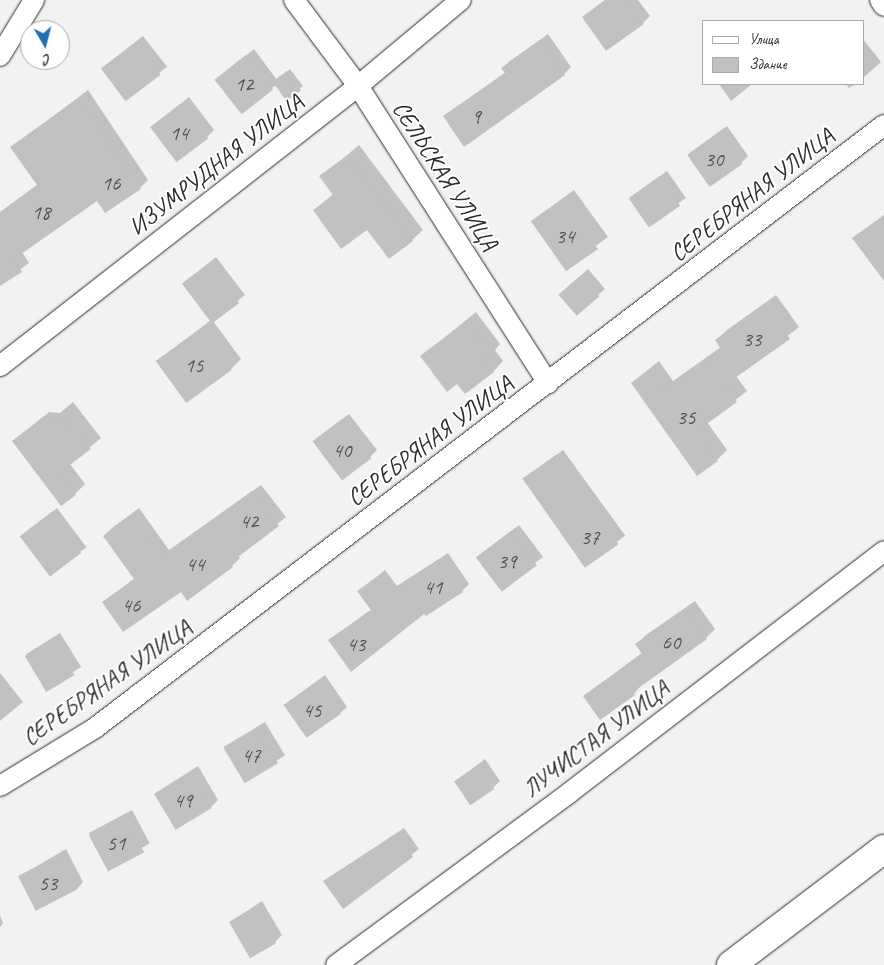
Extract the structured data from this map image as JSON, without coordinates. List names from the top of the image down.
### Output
{
  "streets": {
    "street": [
      "ИЗУМРУДНАЯ УЛИЦА",
      "СЕЛЬСКАЯ УЛИЦА",
      "СЕРЕБРЯНАЯ УЛИЦА",
      "ЛУЧИСТАЯ УЛИЦА"
    ]
  },
  "crossings": [
    ["ИЗУМРУДНАЯ УЛИЦА", "СЕЛЬСКАЯ УЛИЦА"],
    ["СЕЛЬСКАЯ УЛИЦА", "СЕРЕБРЯНАЯ УЛИЦА"]
  ],
  "house_numbers": [
    "12",
    "9",
    "14",
    "30",
    "16",
    "18",
    "34",
    "33",
    "15",
    "35",
    "40",
    "42",
    "37",
    "39",
    "44",
    "41",
    "46",
    "60",
    "43",
    "45",
    "47",
    "49",
    "51",
    "53"
  ],
  "legend": ["Улица", "Здание"],
  "north": "bottom"
}
